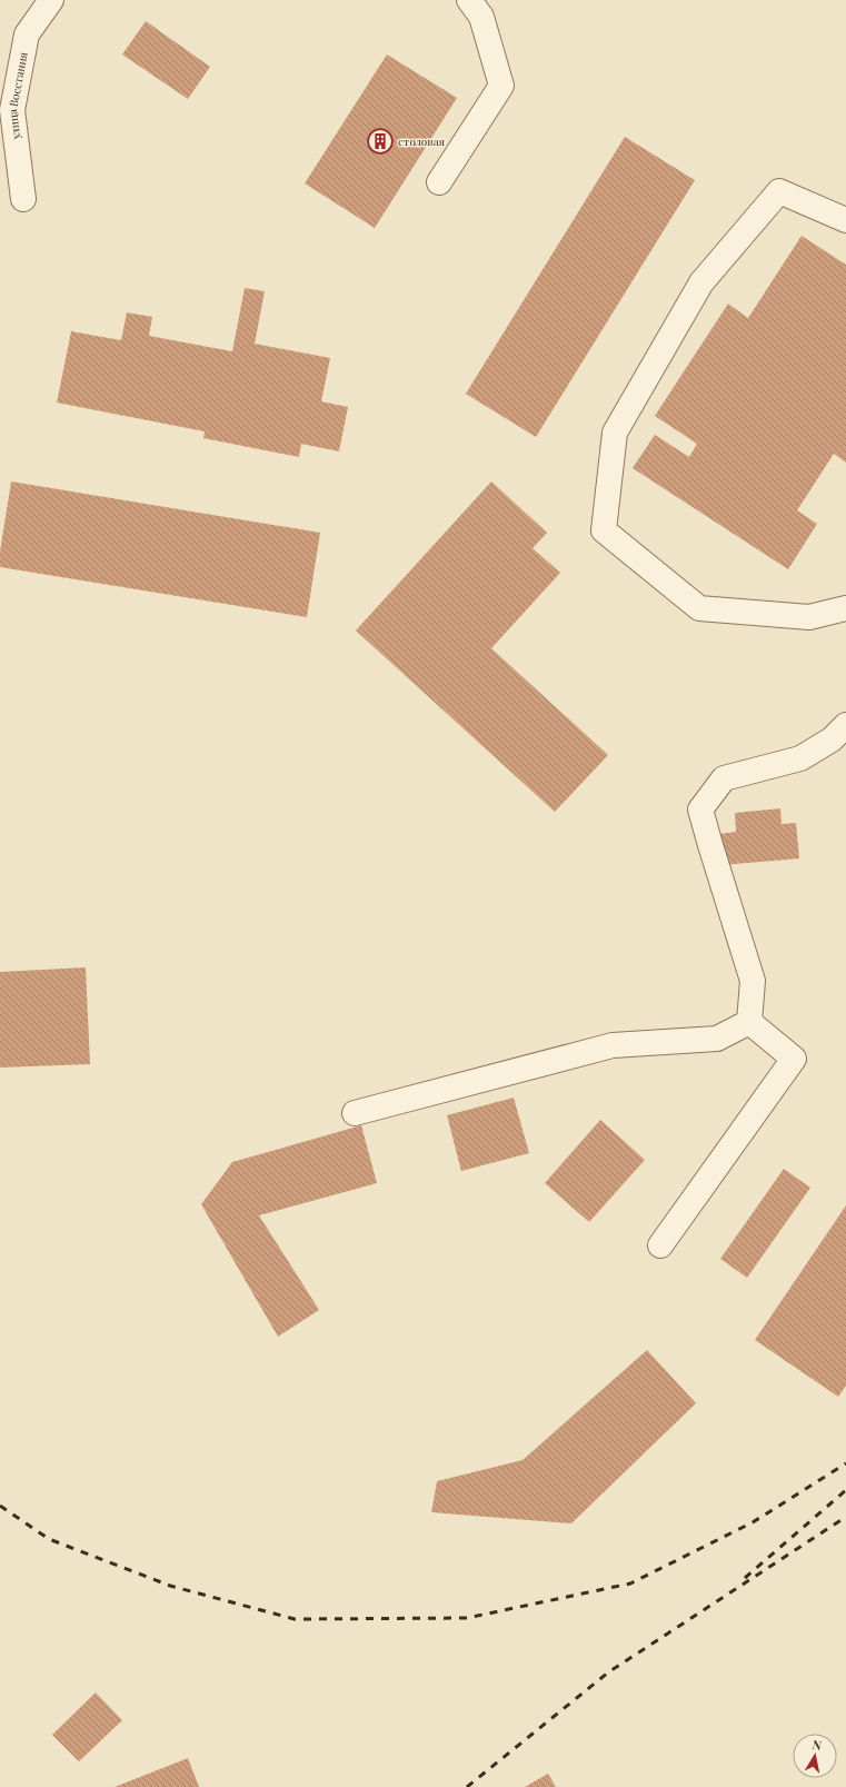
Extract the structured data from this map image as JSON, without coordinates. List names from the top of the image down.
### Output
{
  "streets": {
    "street": ["улица Восстания"]
  },
  "places": {
    "building": ["столовая"]
  },
  "north": "top"
}
